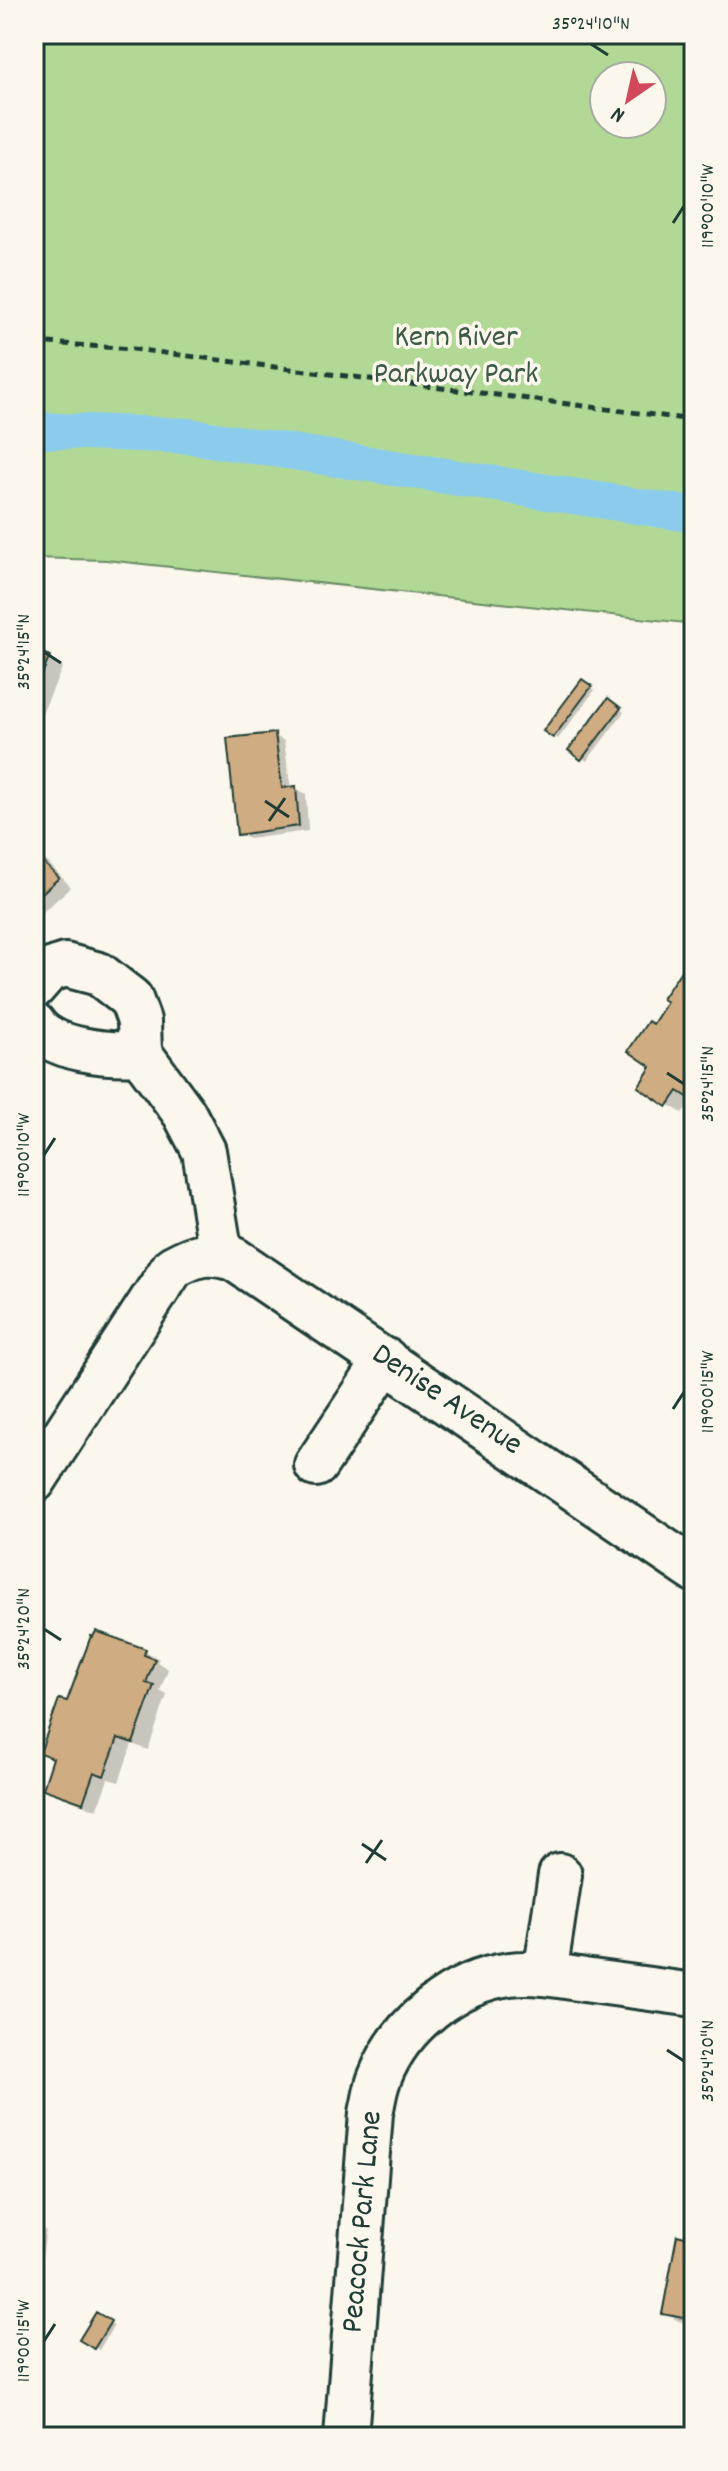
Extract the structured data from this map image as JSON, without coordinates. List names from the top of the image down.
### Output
{
  "streets": {
    "street": ["Denise Avenue", "Peacock Park Lane"]
  },
  "parks": ["Kern River Parkway Park"],
  "north": "bottom left",
  "coordinates": [
    "35°24'10\"N",
    "119°00'10\"W",
    "35°24'15\"N",
    "119°00'15\"W",
    "35°24'20\"N"
  ]
}
